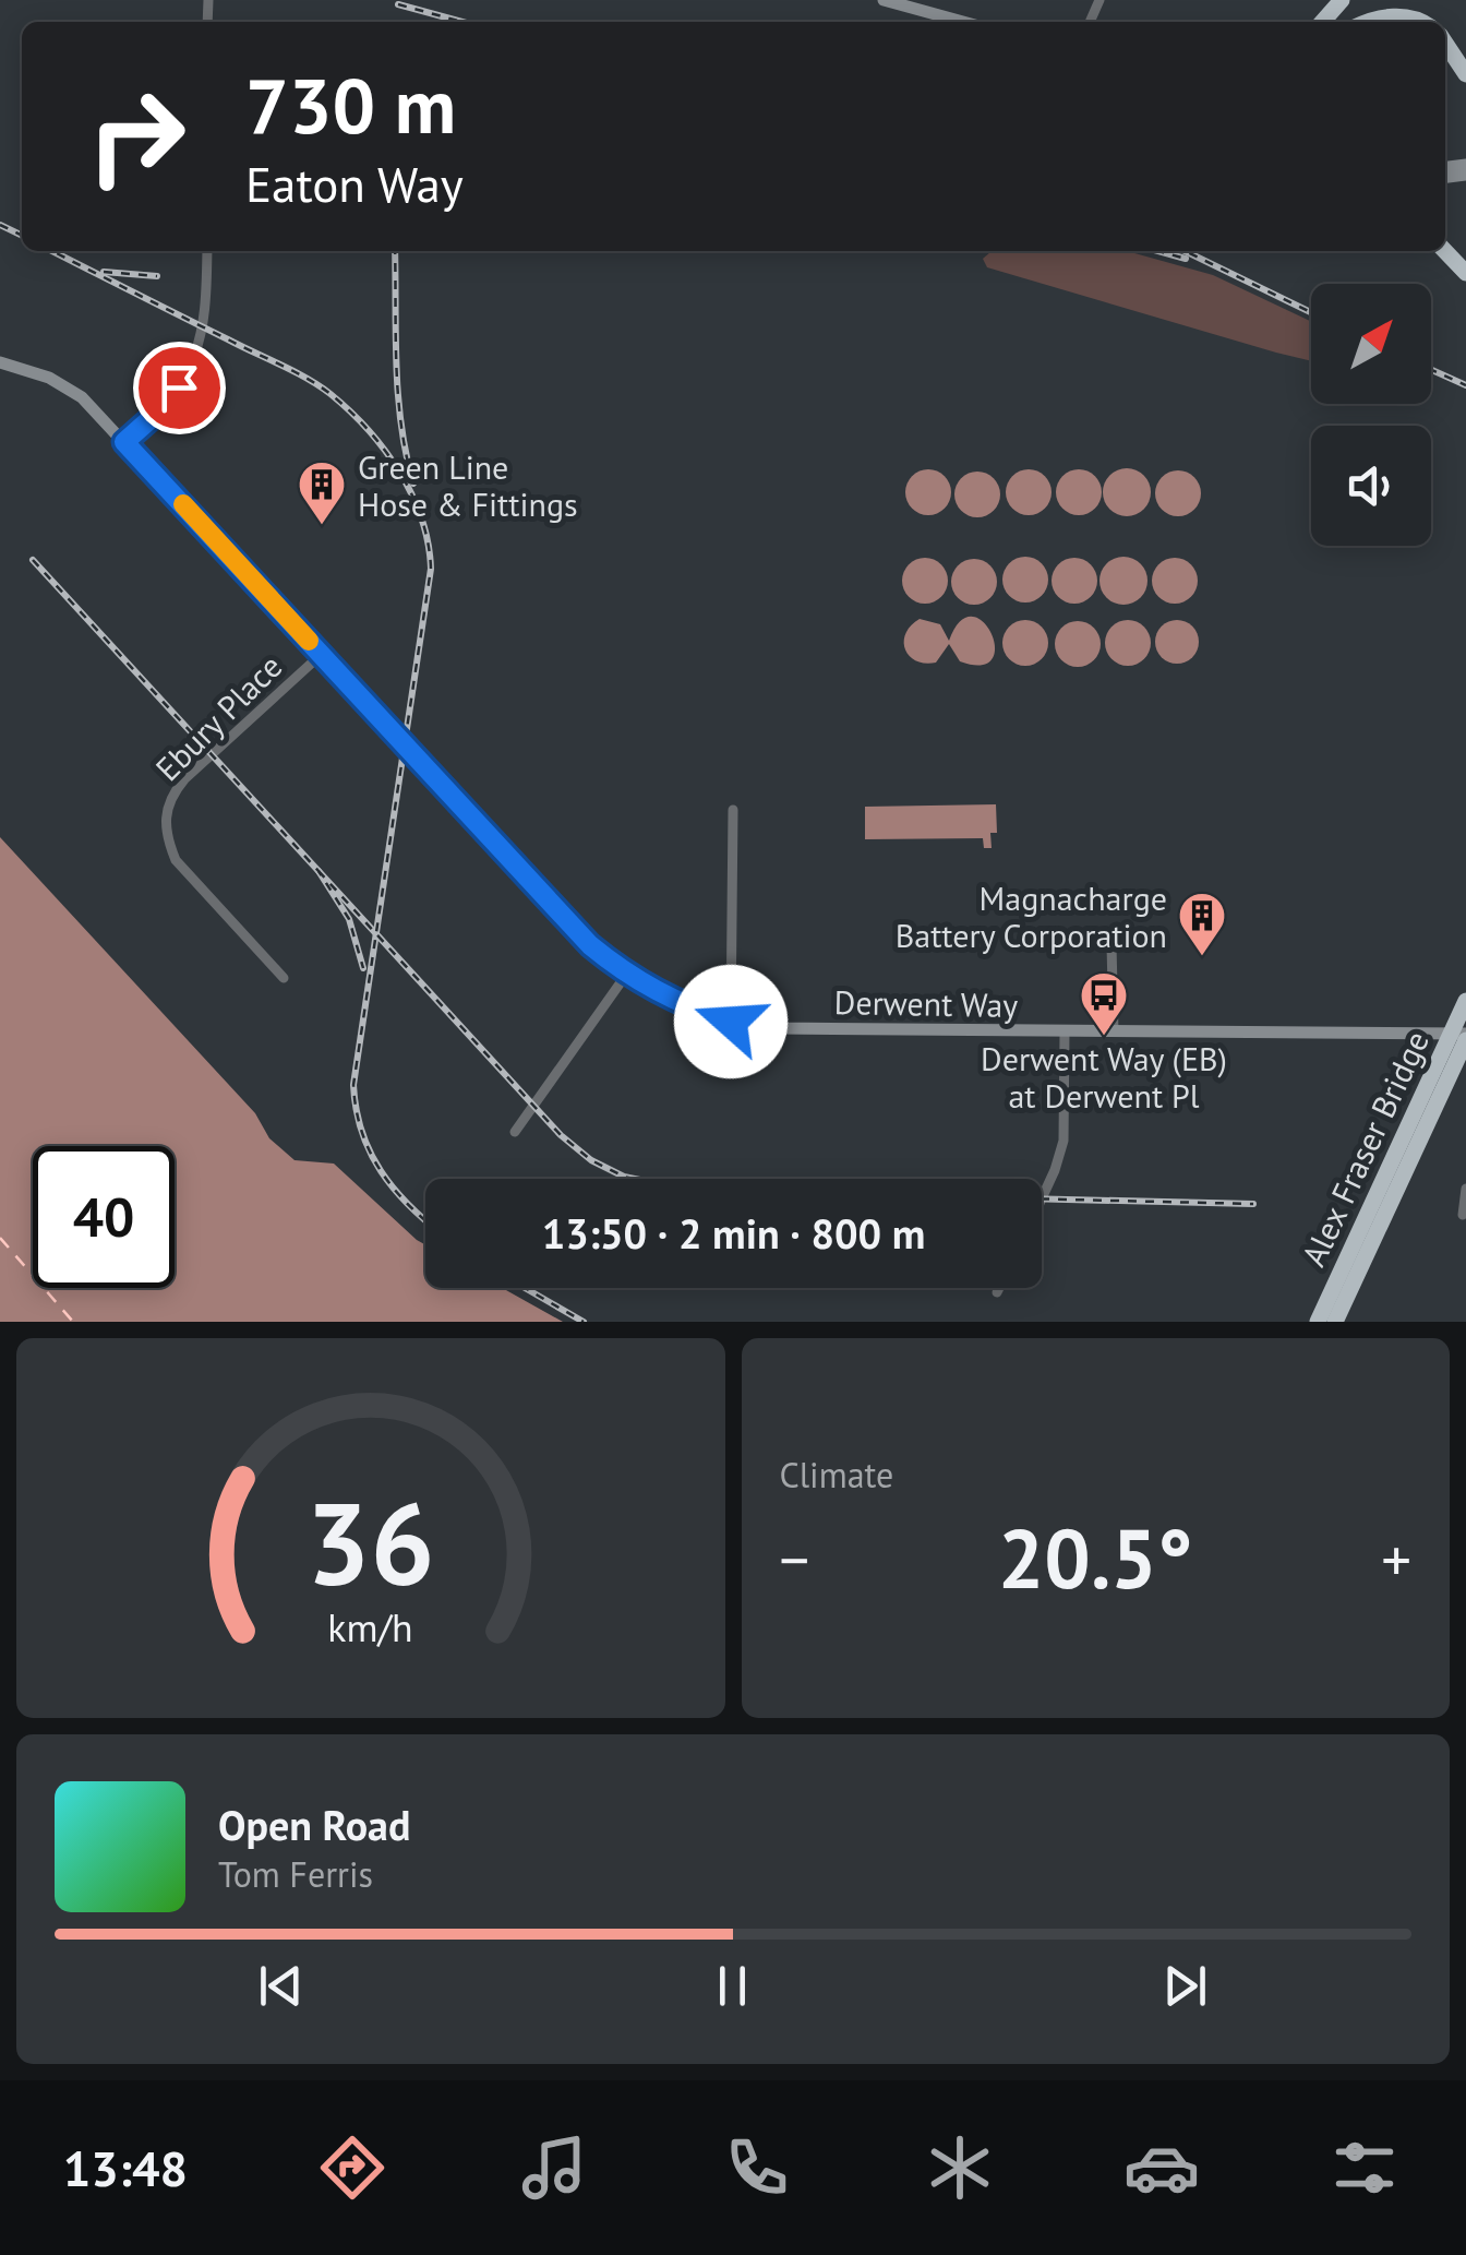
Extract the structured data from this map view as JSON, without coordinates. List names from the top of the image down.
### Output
{
  "streets": {
    "highway": ["Alex Fraser Bridge"],
    "street": ["Ebury Place", "Derwent Way"]
  },
  "crossings": [
    ["Ebury Place", "Derwent Way"],
    ["Derwent Way", "Alex Fraser Bridge"]
  ],
  "places": {
    "building": ["Green Line Hose & Fittings", "Magnacharge Battery Corporation"],
    "bus stop": ["Derwent Way (EB) at Derwent Pl"]
  },
  "north": "top right",
  "page": {
    "turn": ["730 m", "Eaton Way"],
    "limit": "40",
    "trip": "13:50 · 2 min · 800 m",
    "tile": "Climate",
    "heat": ["−", "20.5°", "+"],
    "song": ["Open Road", "Tom Ferris"],
    "tabs": "13:48",
    "gauge": ["36", "km/h"]
  }
}
